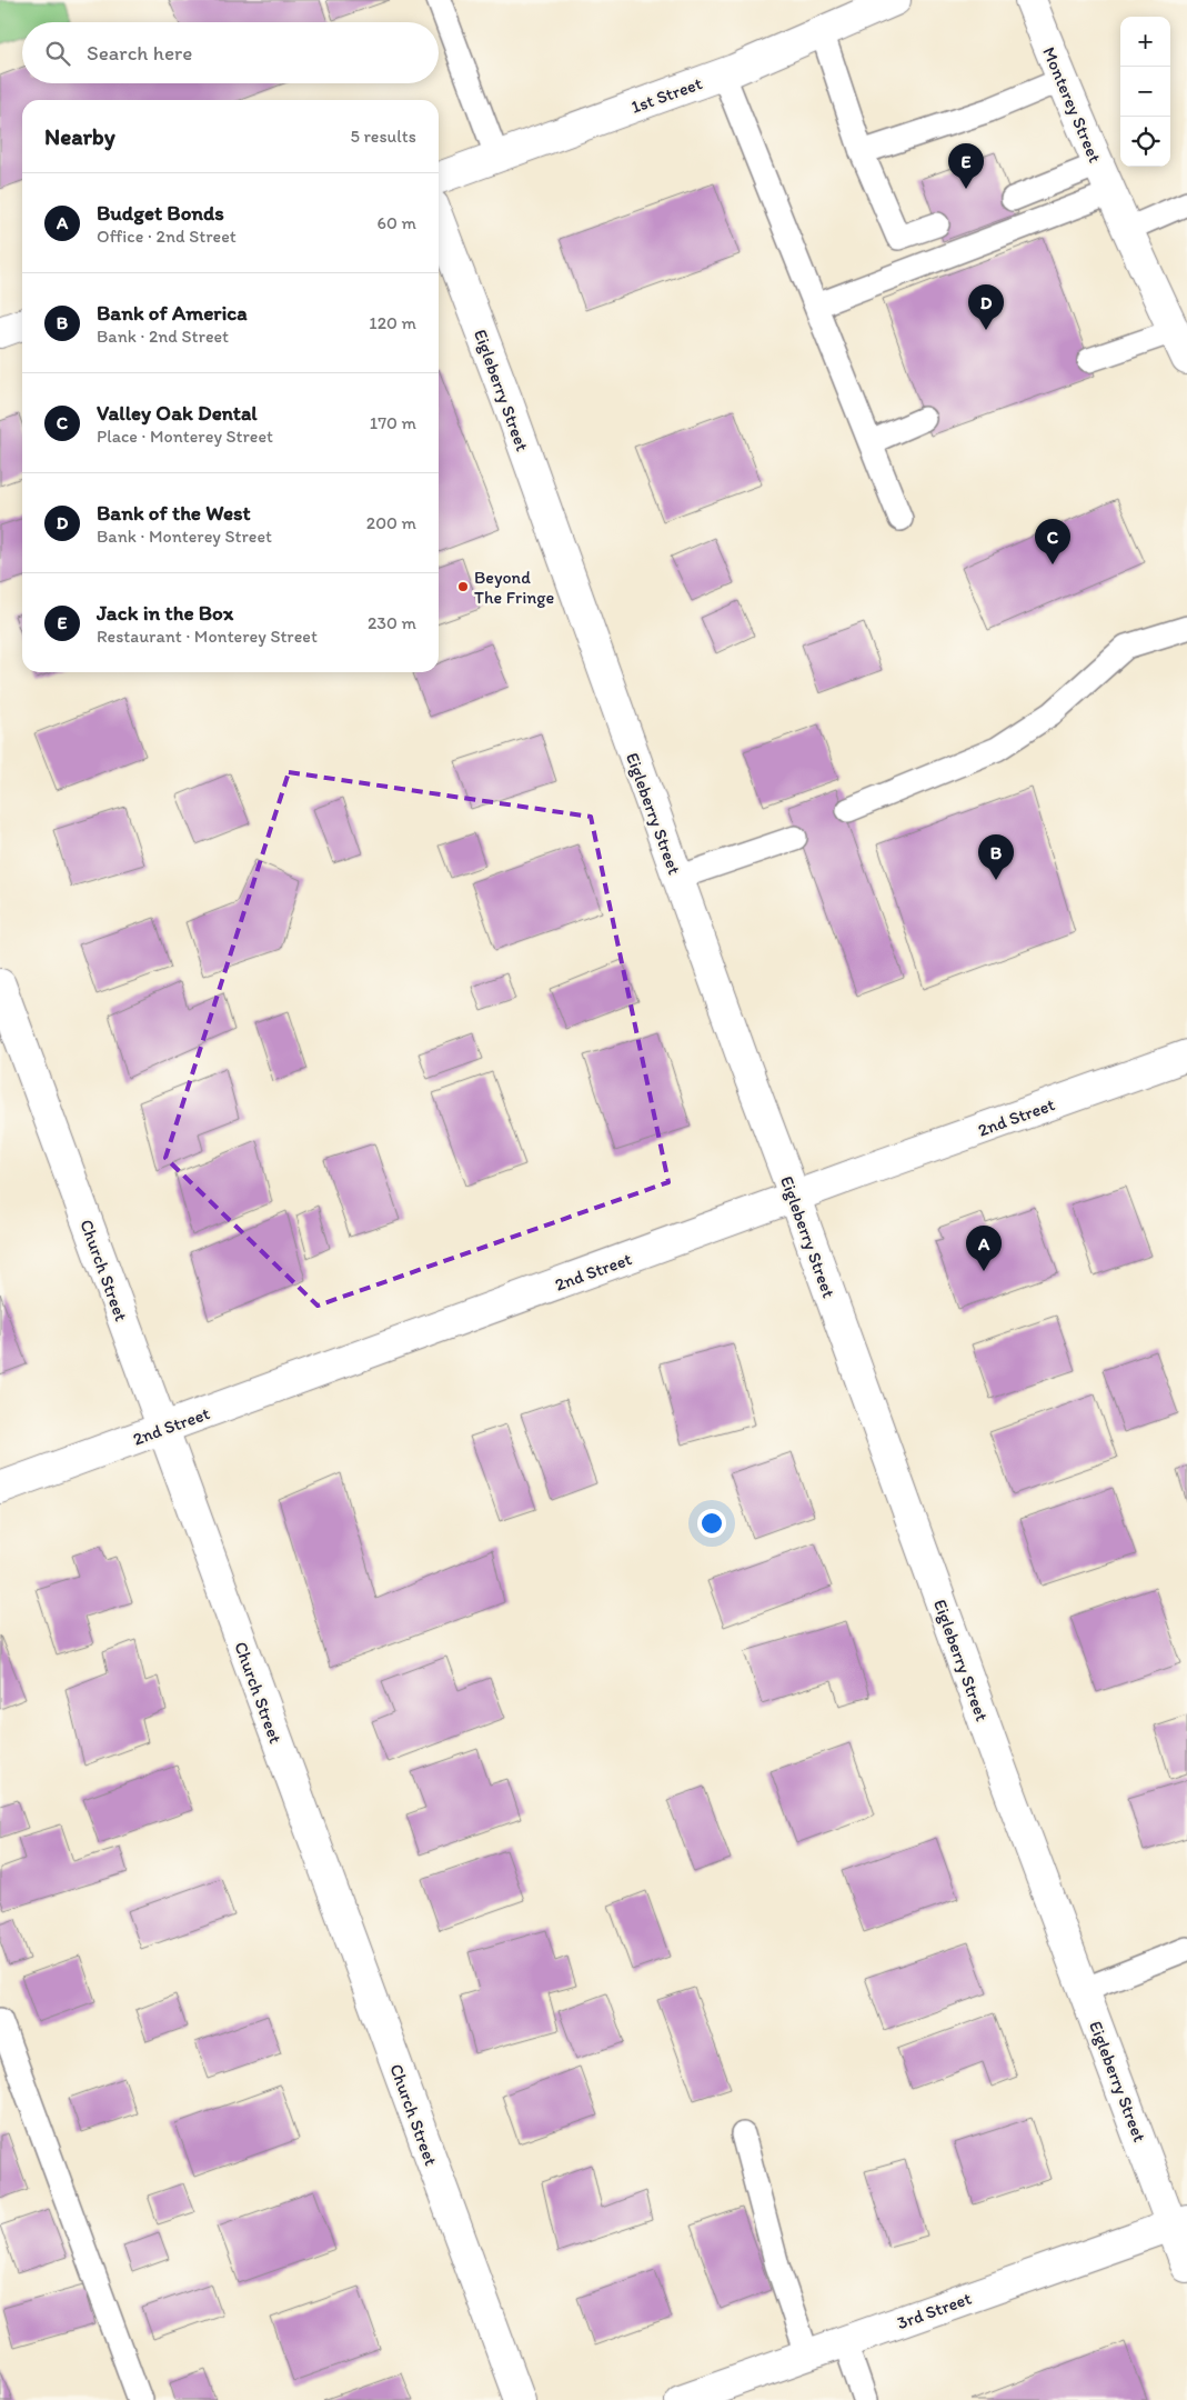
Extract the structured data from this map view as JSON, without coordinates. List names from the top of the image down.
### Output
{
  "streets": {
    "street": [
      "1st Street",
      "Monterey Street",
      "Eigleberry Street",
      "2nd Street",
      "Church Street",
      "3rd Street"
    ]
  },
  "crossings": [
    ["Eigleberry Street", "2nd Street"],
    ["Eigleberry Street", "3rd Street"],
    ["2nd Street", "Church Street"]
  ],
  "places": ["Beyond The Fringe"],
  "page": {
    "map_buttons": ["+", "−"],
    "search": "Search here",
    "heading": ["Nearby", "5 results"],
    "pins": [
      "E",
      "D",
      "C",
      "B",
      "A"
    ],
    "list": [
      {
        "mark": "A",
        "name": "Budget Bonds",
        "note": "Office · 2nd Street",
        "value": "60 m"
      },
      {
        "mark": "B",
        "name": "Bank of America",
        "note": "Bank · 2nd Street",
        "value": "120 m"
      },
      {
        "mark": "C",
        "name": "Valley Oak Dental",
        "note": "Place · Monterey Street",
        "value": "170 m"
      },
      {
        "mark": "D",
        "name": "Bank of the West",
        "note": "Bank · Monterey Street",
        "value": "200 m"
      },
      {
        "mark": "E",
        "name": "Jack in the Box",
        "note": "Restaurant · Monterey Street",
        "value": "230 m"
      }
    ]
  }
}
